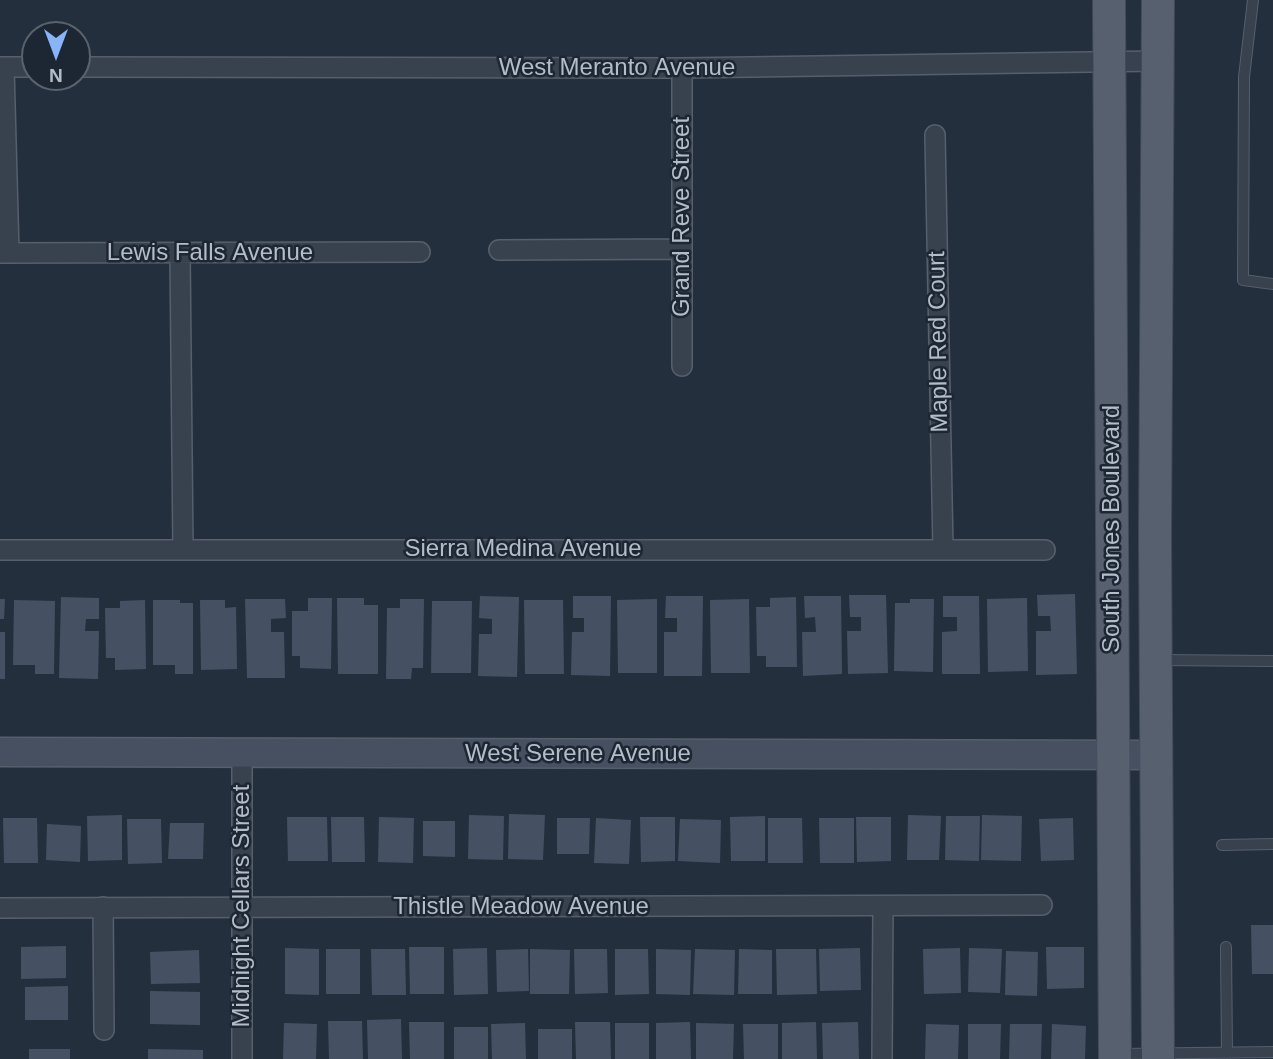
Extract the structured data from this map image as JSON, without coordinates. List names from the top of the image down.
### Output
{
  "streets": {
    "main road": ["South Jones Boulevard"],
    "street": [
      "West Meranto Avenue",
      "Grand Reve Street",
      "Lewis Falls Avenue",
      "Maple Red Court",
      "Sierra Medina Avenue",
      "West Serene Avenue",
      "Midnight Cellars Street",
      "Thistle Meadow Avenue"
    ]
  },
  "crossings": [
    ["West Meranto Avenue", "Grand Reve Street"],
    ["West Meranto Avenue", "South Jones Boulevard"],
    ["Maple Red Court", "Sierra Medina Avenue"],
    ["South Jones Boulevard", "West Serene Avenue"],
    ["West Serene Avenue", "Midnight Cellars Street"],
    ["Midnight Cellars Street", "Thistle Meadow Avenue"]
  ],
  "north": "bottom"
}
